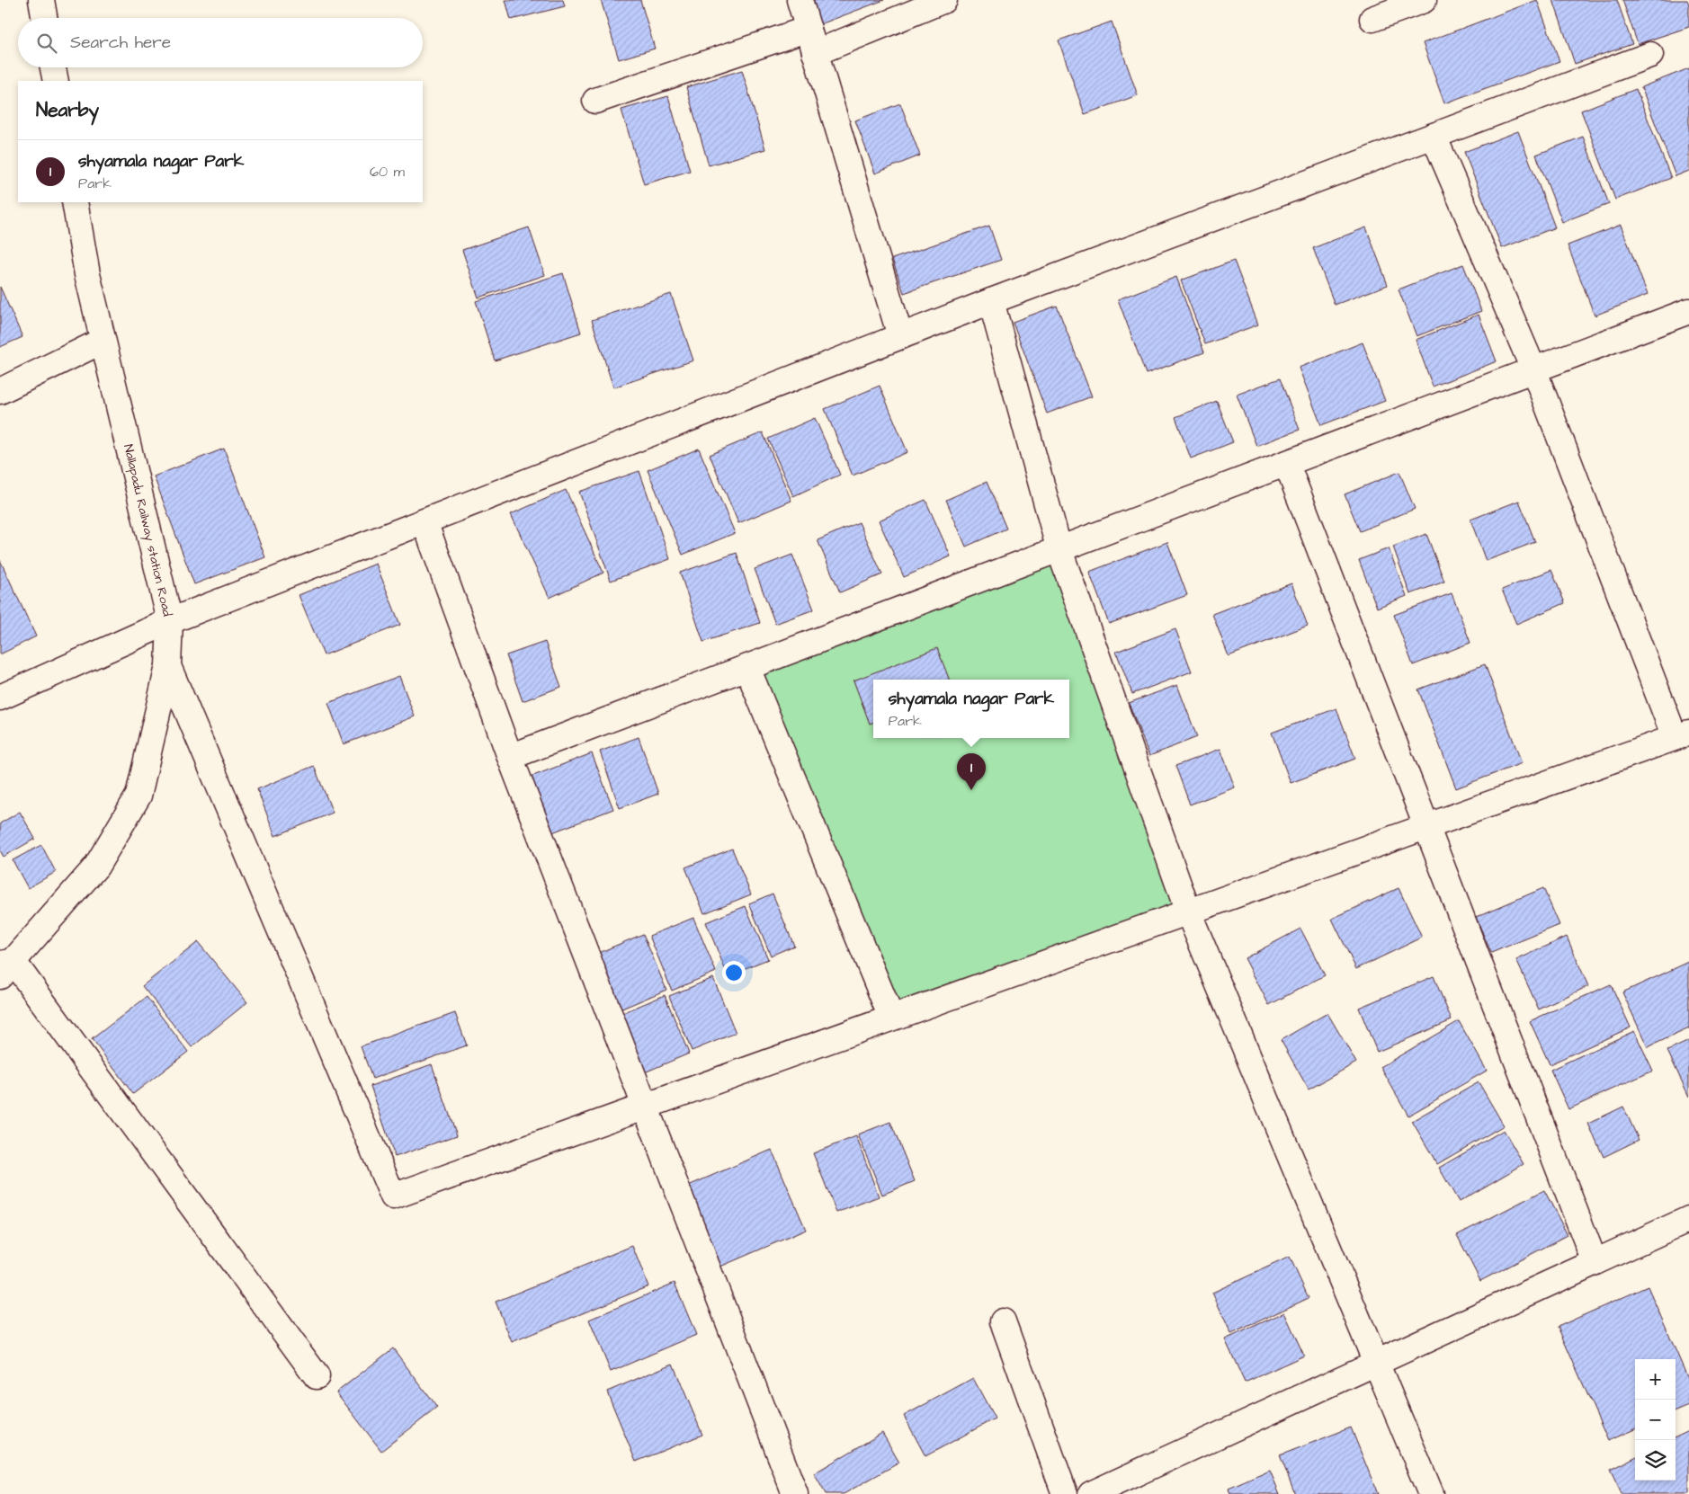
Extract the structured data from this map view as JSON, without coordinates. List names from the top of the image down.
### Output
{
  "streets": {
    "street": ["Nallapadu Railway station Road"]
  },
  "page": {
    "search": "Search here",
    "heading": "Nearby",
    "list": [
      {
        "mark": "1",
        "name": "shyamala nagar Park",
        "note": "Park",
        "value": "60 m"
      }
    ],
    "popup": ["shyamala nagar Park", "Park"],
    "pins": "1",
    "map_buttons": ["+", "−"]
  }
}
